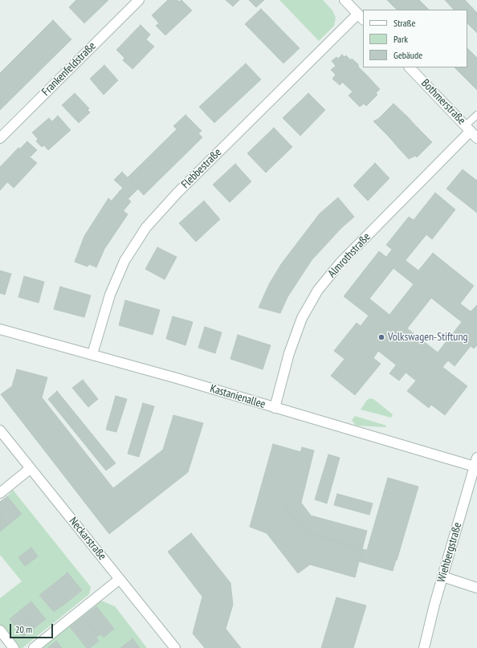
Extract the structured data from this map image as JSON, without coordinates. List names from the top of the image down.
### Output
{
  "streets": {
    "street": [
      "Frankenfeldstraße",
      "Bothmerstraße",
      "Flebbestraße",
      "Almrothstraße",
      "Kastanienallee",
      "Neckarstraße",
      "Wiehbergstraße"
    ]
  },
  "crossings": [
    ["Bothmerstraße", "Almrothstraße"],
    ["Flebbestraße", "Kastanienallee"],
    ["Almrothstraße", "Kastanienallee"],
    ["Kastanienallee", "Wiehbergstraße"]
  ],
  "places": ["Volkswagen-Stiftung"],
  "legend": ["Straße", "Park", "Gebäude"],
  "scale_bar": "20 m"
}
